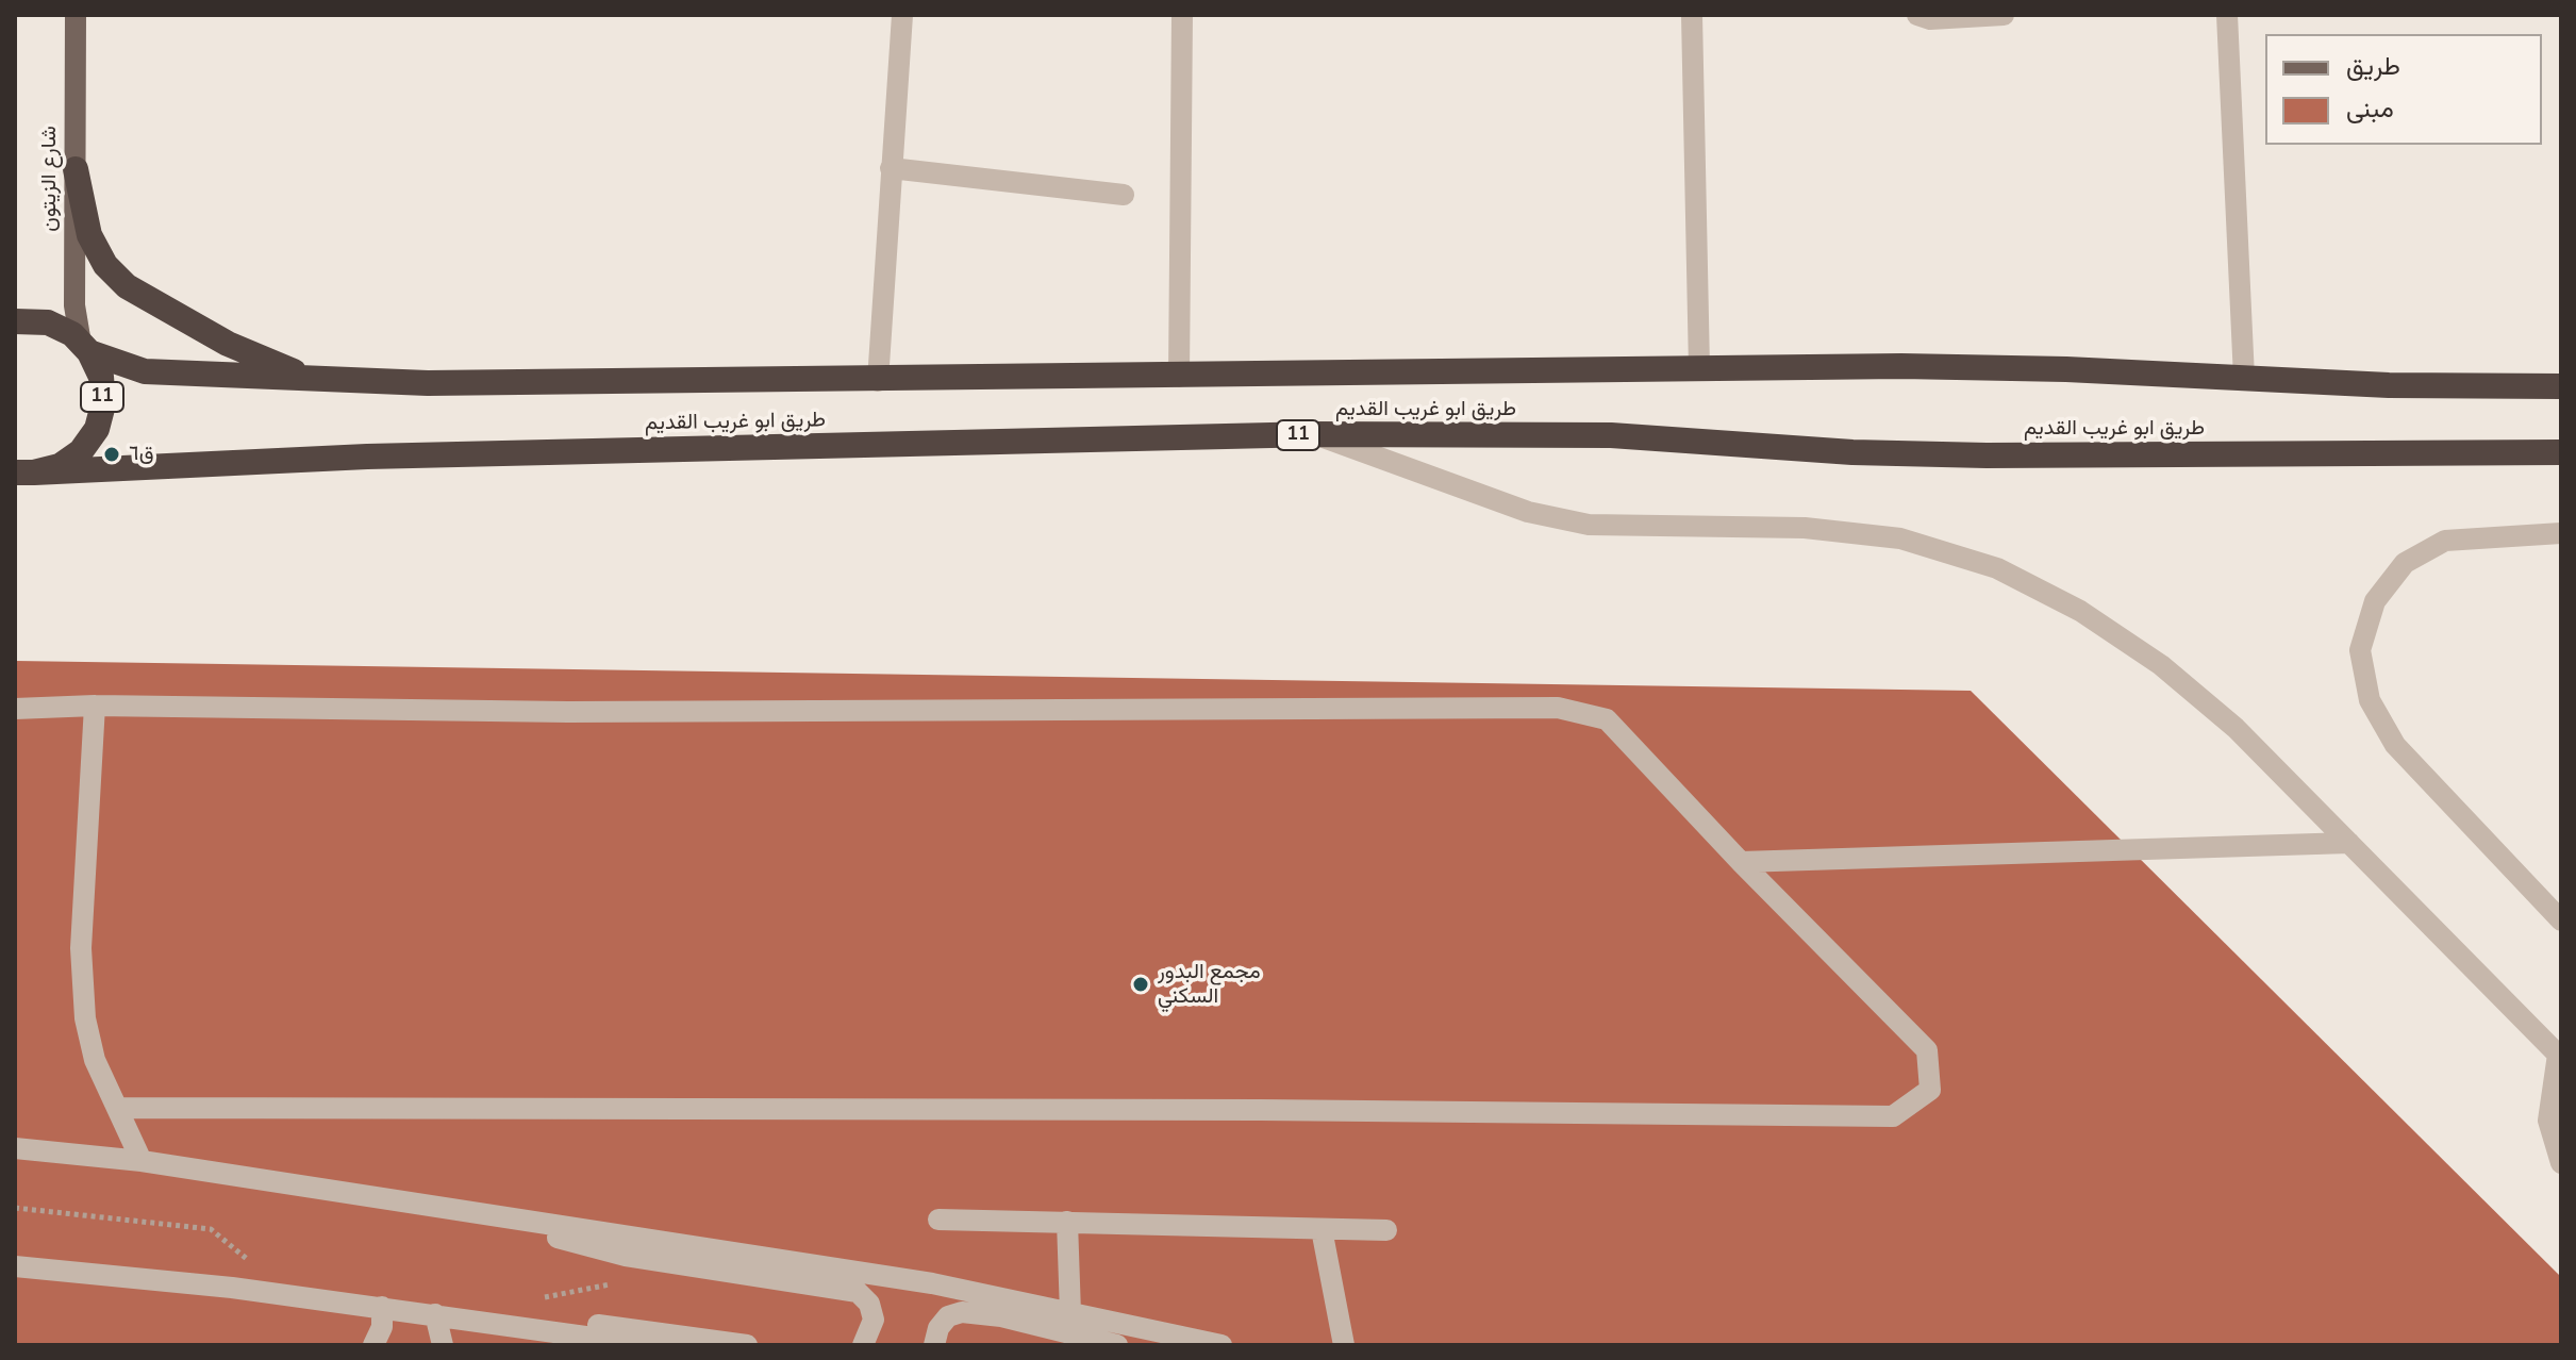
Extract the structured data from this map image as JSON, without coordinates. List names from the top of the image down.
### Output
{
  "streets": {
    "highway": ["11", "طريق ابو غريب القديم"],
    "main road": ["شارع الزيتون"]
  },
  "crossings": [
    ["شارع الزيتون", "طريق ابو غريب القديم"]
  ],
  "places": ["ق٦", "مجمع البدور السكني"],
  "legend": ["طريق", "مبنى"]
}
